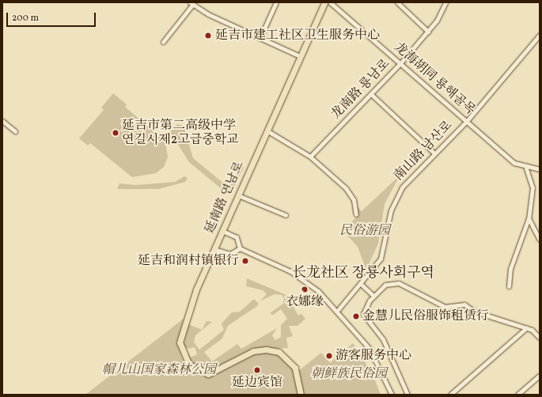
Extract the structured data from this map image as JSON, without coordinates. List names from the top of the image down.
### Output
{
  "streets": {
    "main road": ["延南路 연남로"],
    "street": ["龙海胡同 룡해골목", "龙南路 룡남로", "南山路 남산로"]
  },
  "crossings": [
    ["龙海胡同 룡해골목", "龙南路 룡남로"],
    ["龙海胡同 룡해골목", "南山路 남산로"]
  ],
  "districts": ["长龙社区 장룡사회구역"],
  "parks": ["民俗游园", "帽儿山国家森林公园", "朝鲜族民俗园"],
  "places": [
    "延吉市建工社区卫生服务中心",
    "延吉市第二高级中学 연길시제2고급중학교",
    "延吉和润村镇银行",
    "衣娜缘",
    "金慧儿民俗服饰租赁行",
    "游客服务中心",
    "延边宾馆"
  ],
  "scale_bar": "200 m"
}
